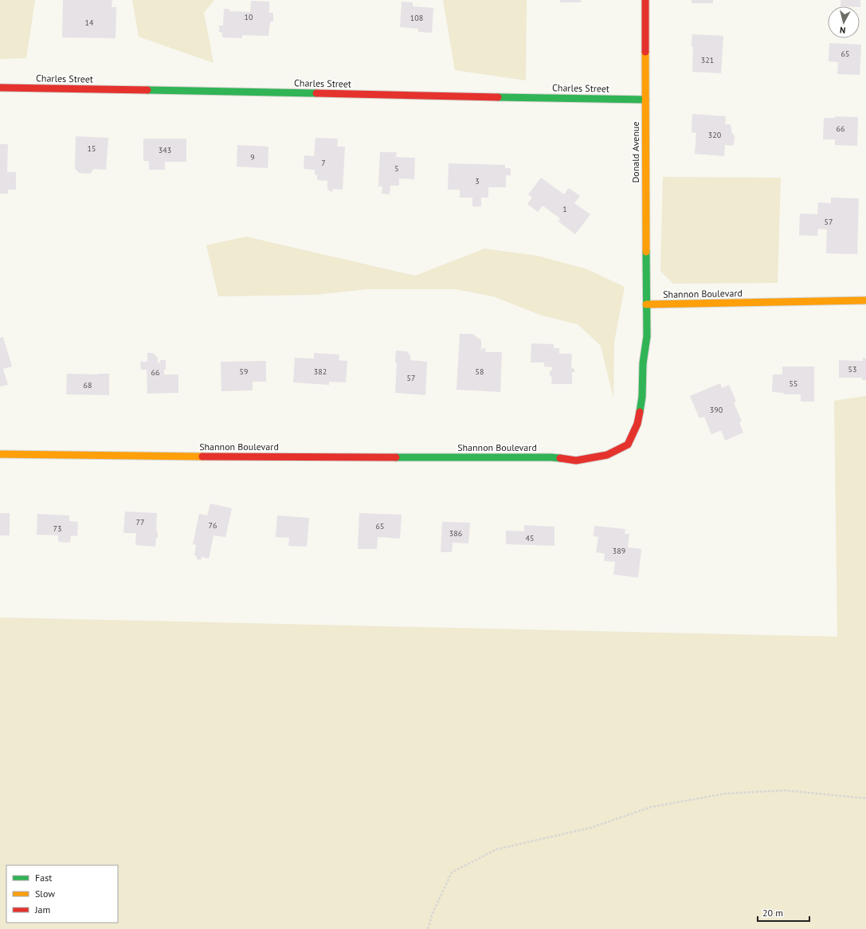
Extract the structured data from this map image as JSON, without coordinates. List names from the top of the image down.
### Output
{
  "streets": {
    "street": ["Charles Street", "Donald Avenue", "Shannon Boulevard"]
  },
  "crossings": [
    ["Charles Street", "Donald Avenue"],
    ["Donald Avenue", "Shannon Boulevard"]
  ],
  "house_numbers": [
    "10",
    "108",
    "14",
    "65",
    "321",
    "66",
    "320",
    "15",
    "343",
    "9",
    "7",
    "5",
    "3",
    "1",
    "57",
    "53",
    "59",
    "382",
    "58",
    "66",
    "57",
    "55",
    "68",
    "390",
    "77",
    "76",
    "65",
    "73",
    "386",
    "45",
    "389"
  ],
  "legend": ["Fast", "Slow", "Jam"],
  "scale_bar": "20 m",
  "north": "bottom"
}
